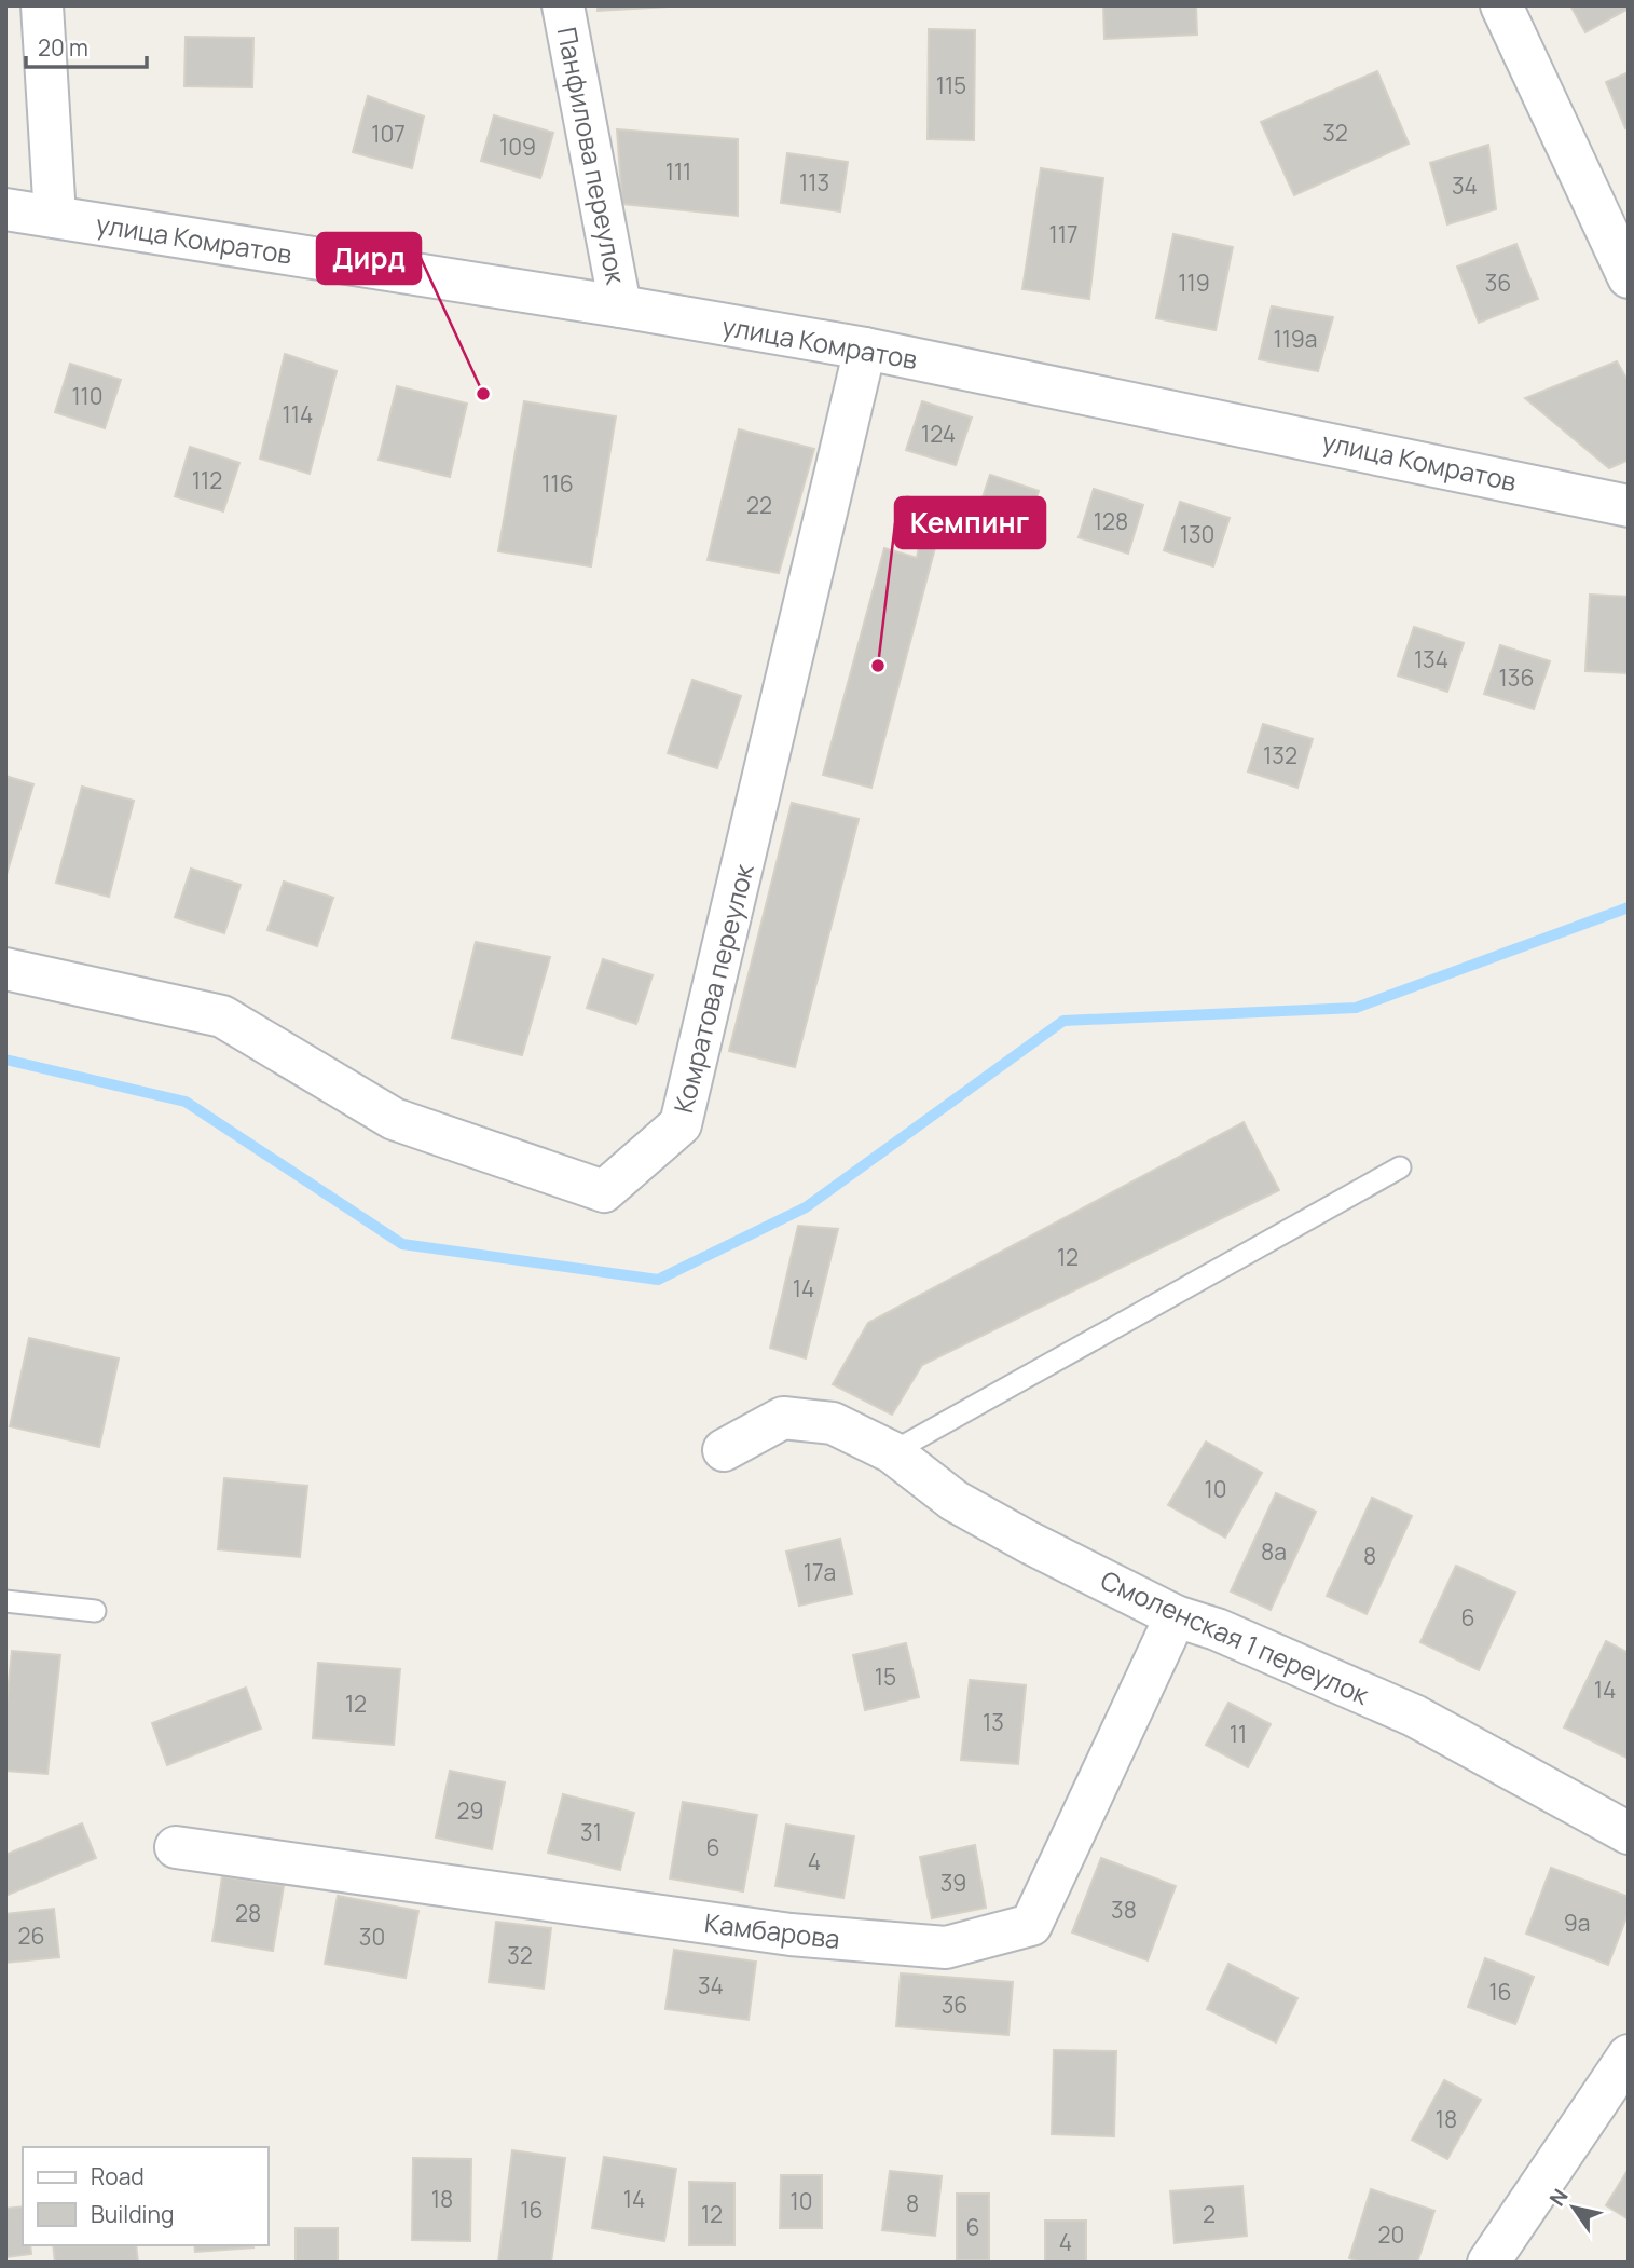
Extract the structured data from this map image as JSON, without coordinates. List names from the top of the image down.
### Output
{
  "streets": {
    "street": [
      "Панфилова переулок",
      "улица Комратов",
      "Комратова переулок",
      "Смоленская 1 переулок",
      "Камбарова"
    ]
  },
  "crossings": [
    ["Панфилова переулок", "улица Комратов"],
    ["улица Комратов", "Комратова переулок"],
    ["Смоленская 1 переулок", "Камбарова"]
  ],
  "places": ["Дирд", "Кемпинг"],
  "house_numbers": [
    "115",
    "32",
    "107",
    "109",
    "111",
    "113",
    "34",
    "117",
    "119",
    "36",
    "119а",
    "110",
    "114",
    "124",
    "112",
    "116",
    "22",
    "128",
    "130",
    "134",
    "136",
    "132",
    "12",
    "14",
    "10",
    "8а",
    "8",
    "17а",
    "6",
    "15",
    "14",
    "12",
    "13",
    "11",
    "29",
    "31",
    "6",
    "4",
    "39",
    "38",
    "28",
    "9а",
    "26",
    "30",
    "32",
    "34",
    "16",
    "36",
    "18",
    "18",
    "14",
    "10",
    "8",
    "16",
    "12",
    "2",
    "6",
    "20",
    "4"
  ],
  "legend": ["Road", "Building"],
  "scale_bar": "20 m",
  "north": "top left"
}
